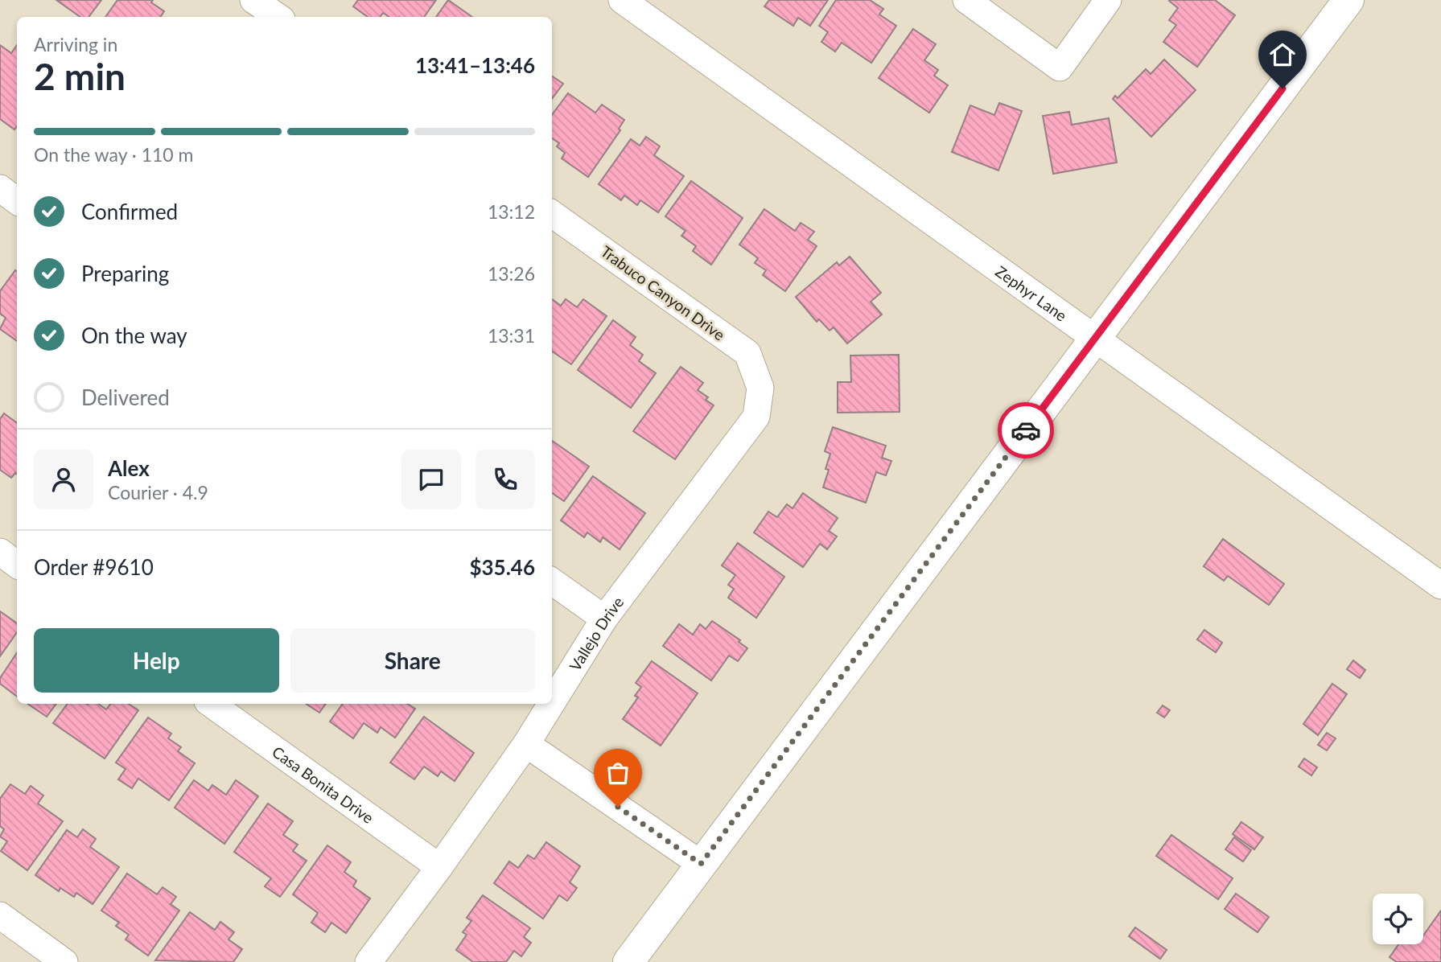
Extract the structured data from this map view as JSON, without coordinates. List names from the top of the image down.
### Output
{
  "streets": {
    "street": [
      "Zephyr Lane",
      "Trabuco Canyon Drive",
      "Vallejo Drive",
      "Casa Bonita Drive"
    ]
  },
  "crossings": [
    ["Trabuco Canyon Drive", "Vallejo Drive"],
    ["Vallejo Drive", "Casa Bonita Drive"]
  ],
  "page": {
    "heading": ["2 min", "Arriving in", "13:41–13:46"],
    "panel": [
      "Alex",
      "Courier · 4.9",
      "Order #9610",
      "$35.46"
    ],
    "bar": "On the way · 110 m",
    "list": [
      ["Confirmed", "13:12"],
      ["Preparing", "13:26"],
      ["On the way", "13:31"],
      "Delivered"
    ],
    "buttons": ["Help", "Share"]
  }
}
